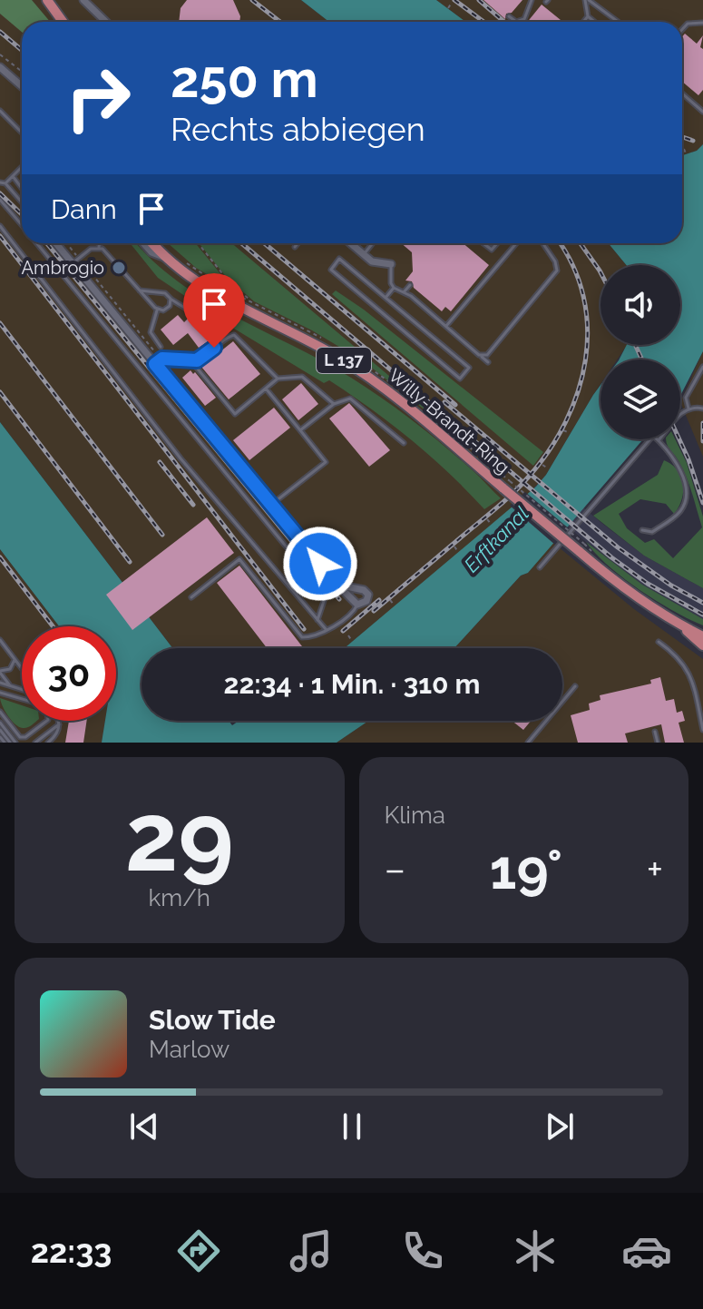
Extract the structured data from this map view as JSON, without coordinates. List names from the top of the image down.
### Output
{
  "streets": {
    "main road": ["L 137", "Willy-Brandt-Ring"]
  },
  "water": ["Erftkanal"],
  "places": ["Ambrogio"],
  "page": {
    "turn": ["250 m", "Rechts abbiegen"],
    "then": "Dann",
    "limit": "30",
    "trip": "22:34 · 1 Min. · 310 m",
    "tile": [
      ["29", "km/h"],
      "Klima"
    ],
    "heat": ["−", "19°", "+"],
    "song": ["Slow Tide", "Marlow"],
    "tabs": "22:33"
  }
}
